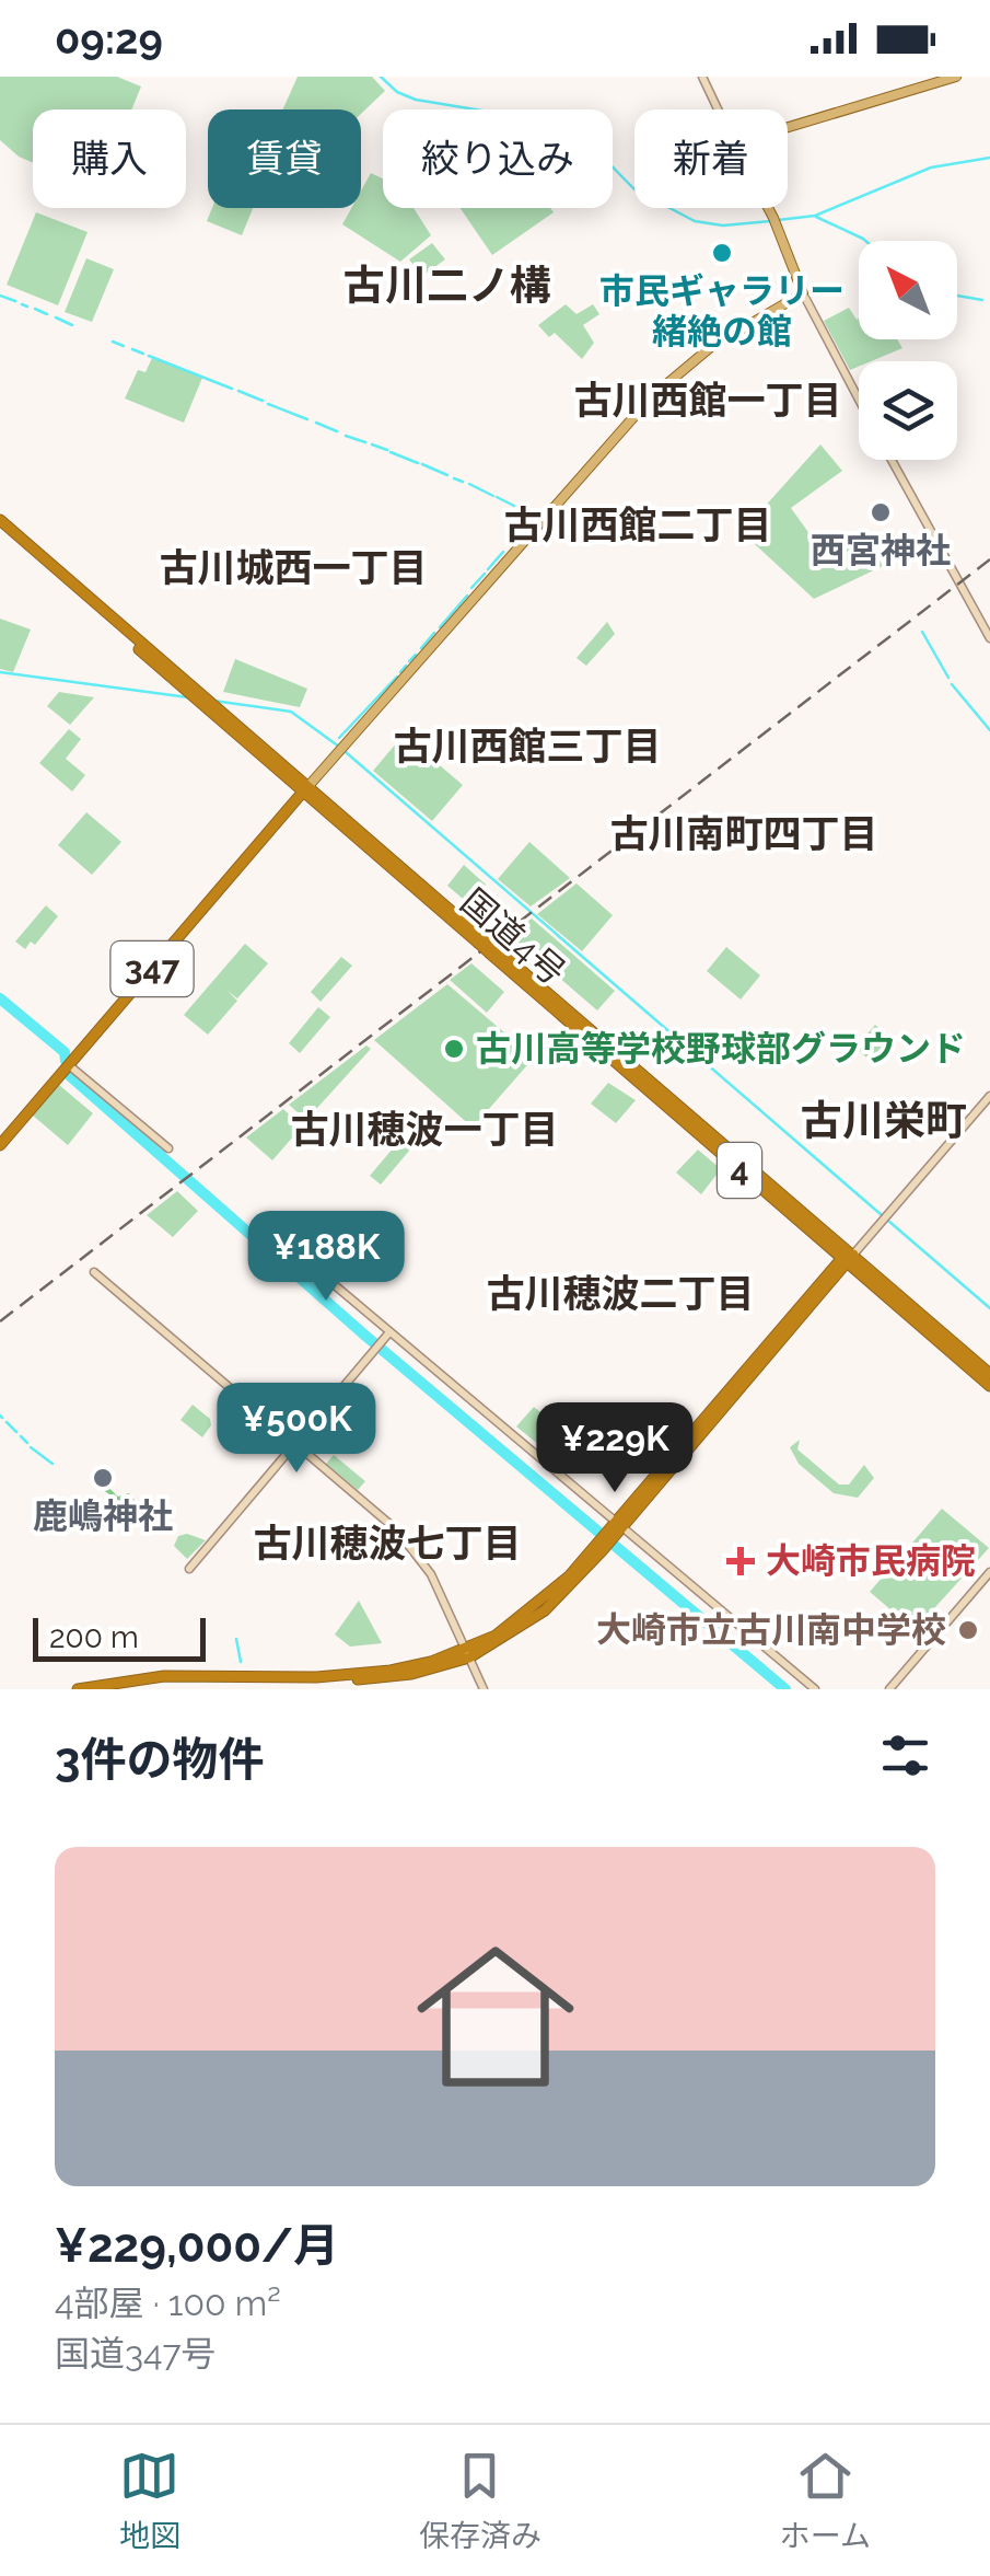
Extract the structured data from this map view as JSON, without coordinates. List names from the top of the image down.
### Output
{
  "streets": {
    "highway": ["国道4号", "347", "4"]
  },
  "crossings": [
    ["国道4号", "347"]
  ],
  "districts": [
    "古川二ノ構",
    "古川西館一丁目",
    "古川西館二丁目",
    "古川城西一丁目",
    "古川西館三丁目",
    "古川南町四丁目",
    "古川栄町",
    "古川穂波一丁目",
    "古川穂波二丁目",
    "古川穂波七丁目"
  ],
  "places": {
    "other": [
      "市民ギャラリー 緒絶の館",
      "西宮神社",
      "古川高等学校野球部グラウンド",
      "鹿嶋神社",
      "大崎市立古川南中学校"
    ],
    "health": ["大崎市民病院"]
  },
  "scale_bar": "200 m",
  "north": "top left",
  "page": {
    "status": "09:29",
    "chip": [
      "購入",
      "賃貸",
      "絞り込み",
      "新着"
    ],
    "price": ["¥188K", "¥500K", "¥229K"],
    "scale": "200 m",
    "heading": "3件の物件",
    "list": [
      {
        "name": "¥229,000/月",
        "note": "4部屋 · 100 m² · 国道347号"
      }
    ],
    "tabs": ["地図", "保存済み", "ホーム"]
  }
}
